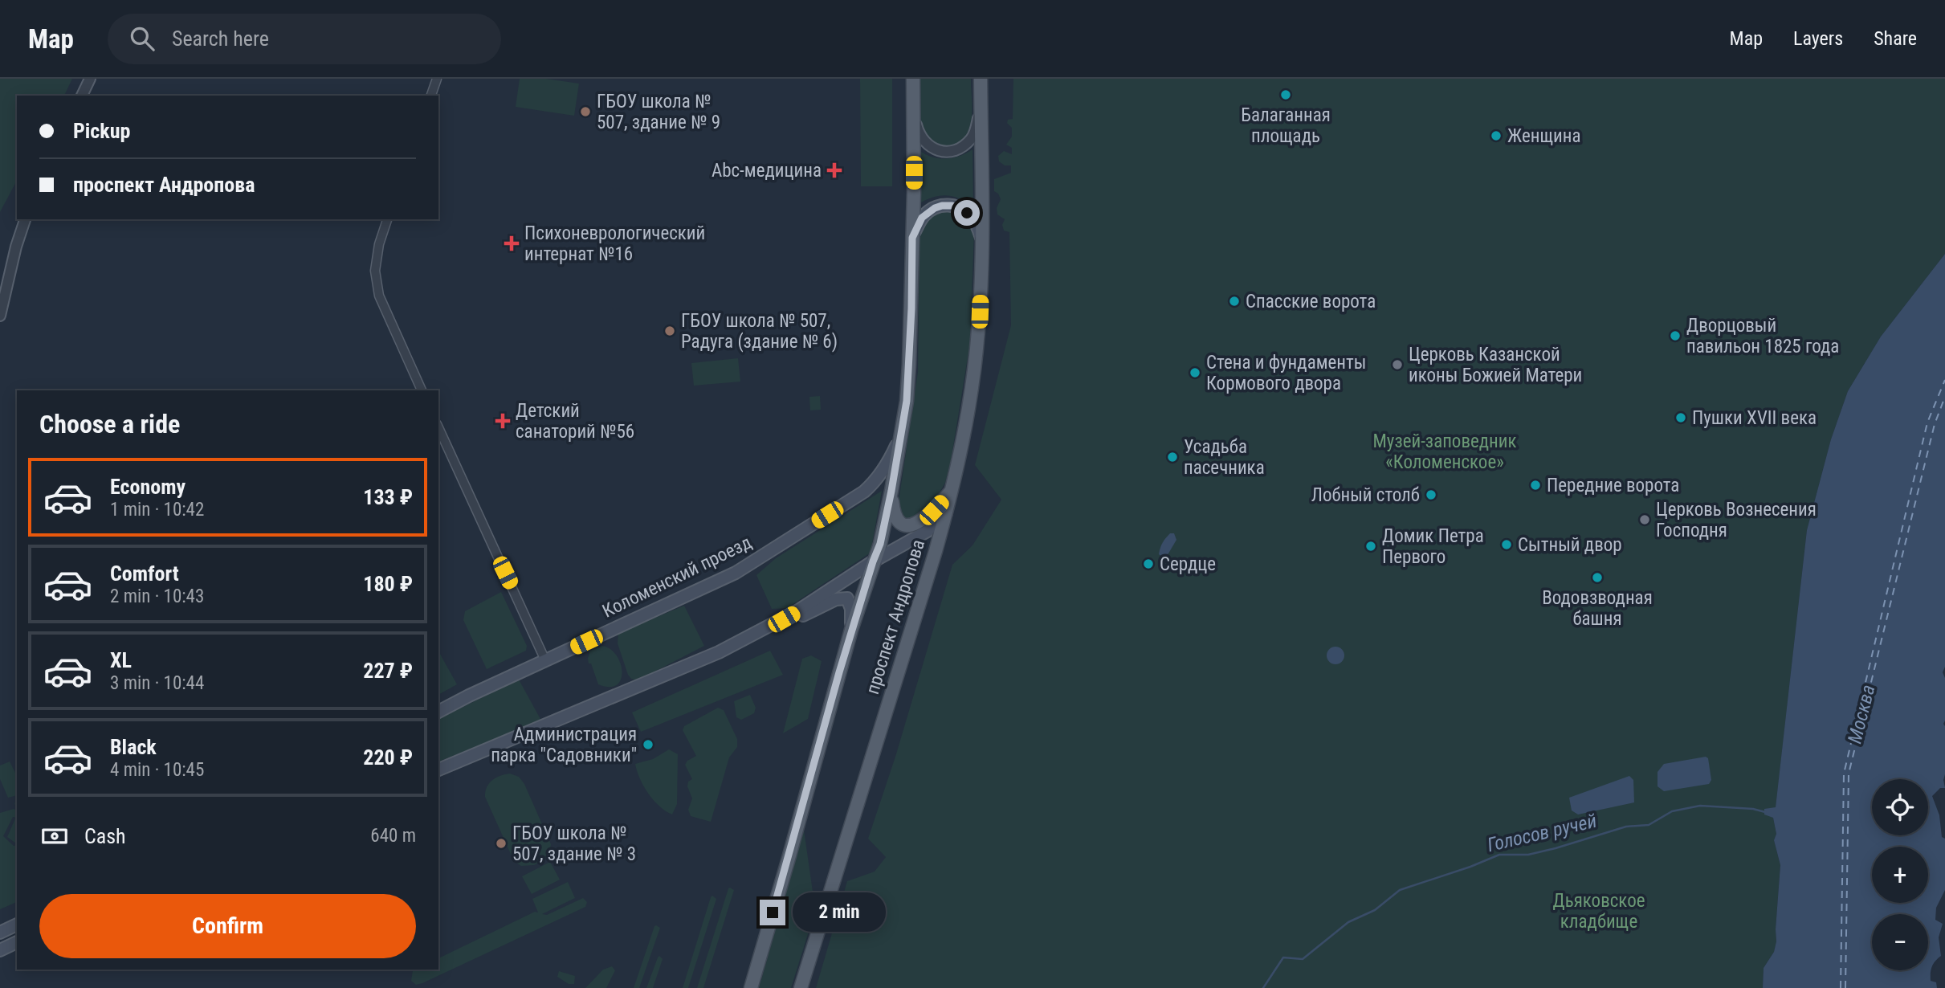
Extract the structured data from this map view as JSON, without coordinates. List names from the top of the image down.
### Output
{
  "streets": {
    "main road": ["Коломенский проезд", "проспект Андропова"]
  },
  "crossings": [
    ["Коломенский проезд", "проспект Андропова"]
  ],
  "water": ["Москва", "Голосов ручей"],
  "parks": ["Музей-заповедник «Коломенское»", "Дьяковское кладбище"],
  "places": {
    "other": [
      "Балаганная площадь",
      "ГБОУ школа № 507, здание № 9",
      "Женщина",
      "Спасские ворота",
      "ГБОУ школа № 507, Радуга (здание № 6)",
      "Дворцовый павильон 1825 года",
      "Церковь Казанской иконы Божией Матери",
      "Стена и фундаменты Кормового двора",
      "Пушки XVII века",
      "Усадьба пасечника",
      "Передние ворота",
      "Лобный столб",
      "Церковь Вознесения Господня",
      "Сытный двор",
      "Домик Петра Первого",
      "Сердце",
      "Водовзводная башня",
      "Администрация парка \"Садовники\"",
      "ГБОУ школа № 507, здание № 3"
    ],
    "health": ["Abc-медицина", "Психоневрологический интернат №16", "Детский санаторий №56"]
  },
  "page": {
    "header": "Map",
    "search": "Search here",
    "nav": ["Map", "Layers", "Share"],
    "banner": ["Pickup", "проспект Андропова"],
    "heading": "Choose a ride",
    "list": [
      {
        "name": "Economy",
        "note": "1 min · 10:42",
        "value": "133 ₽"
      },
      {
        "name": "Comfort",
        "note": "2 min · 10:43",
        "value": "180 ₽"
      },
      {
        "name": "XL",
        "note": "3 min · 10:44",
        "value": "227 ₽"
      },
      {
        "name": "Black",
        "note": "4 min · 10:45",
        "value": "220 ₽"
      }
    ],
    "map_buttons": ["+", "−"],
    "pay": ["Cash", "640 m"],
    "buttons": "Confirm",
    "bubble": "2 min"
  }
}
